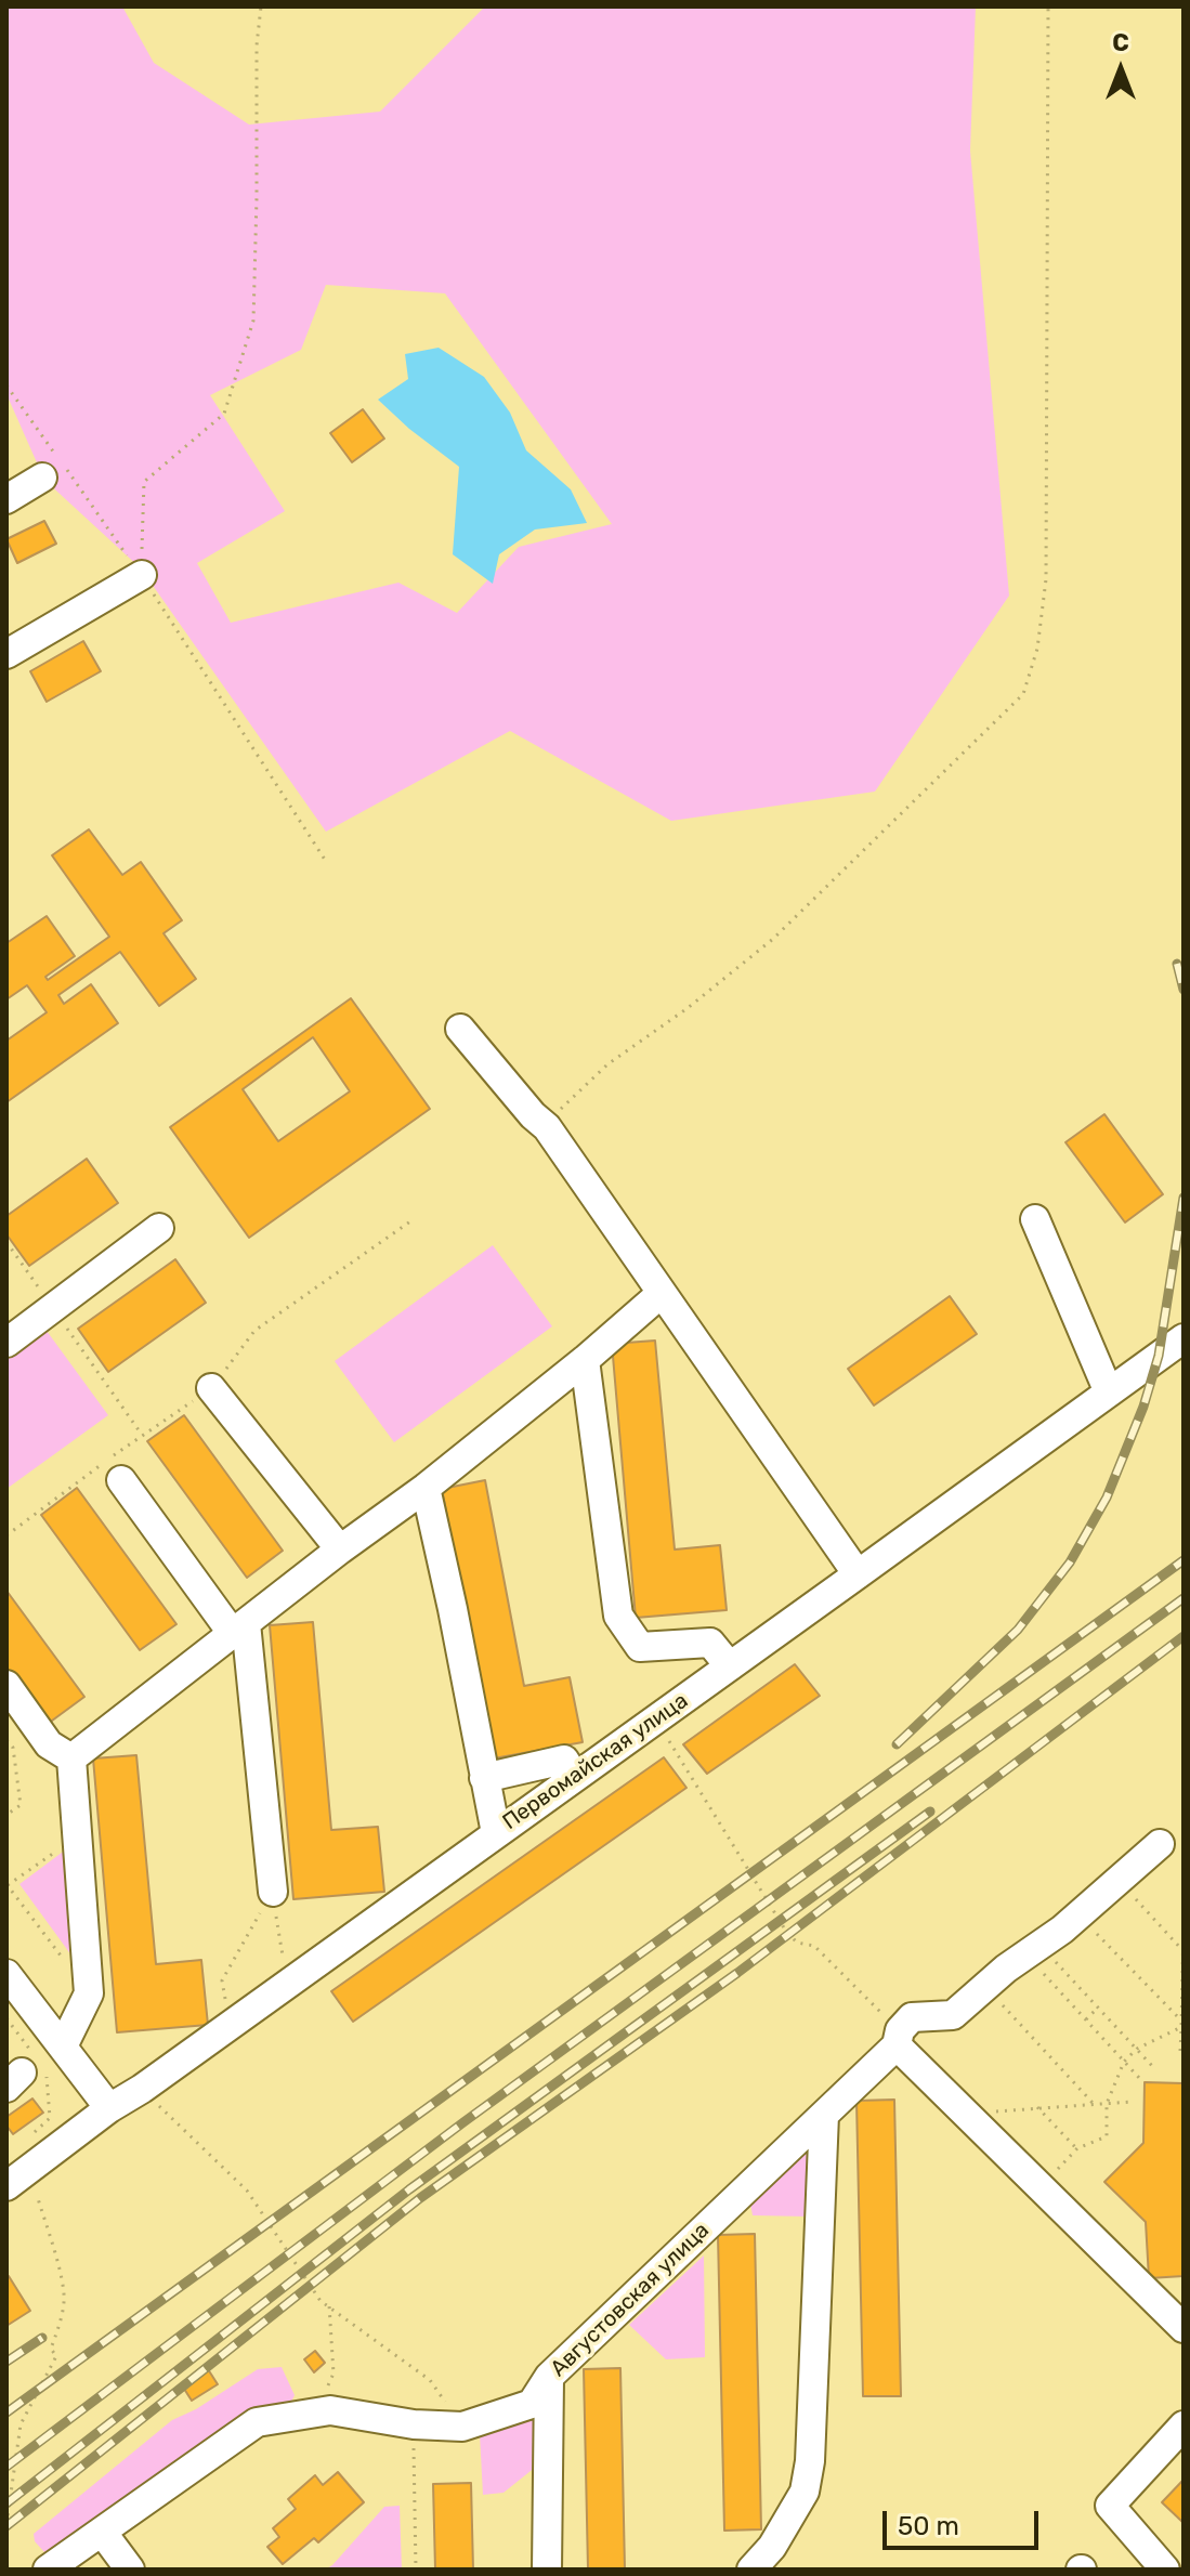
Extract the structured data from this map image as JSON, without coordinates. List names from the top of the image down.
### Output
{
  "streets": {
    "street": ["Первомайская улица", "Августовская улица"]
  },
  "scale_bar": "50 m",
  "north": "top"
}
